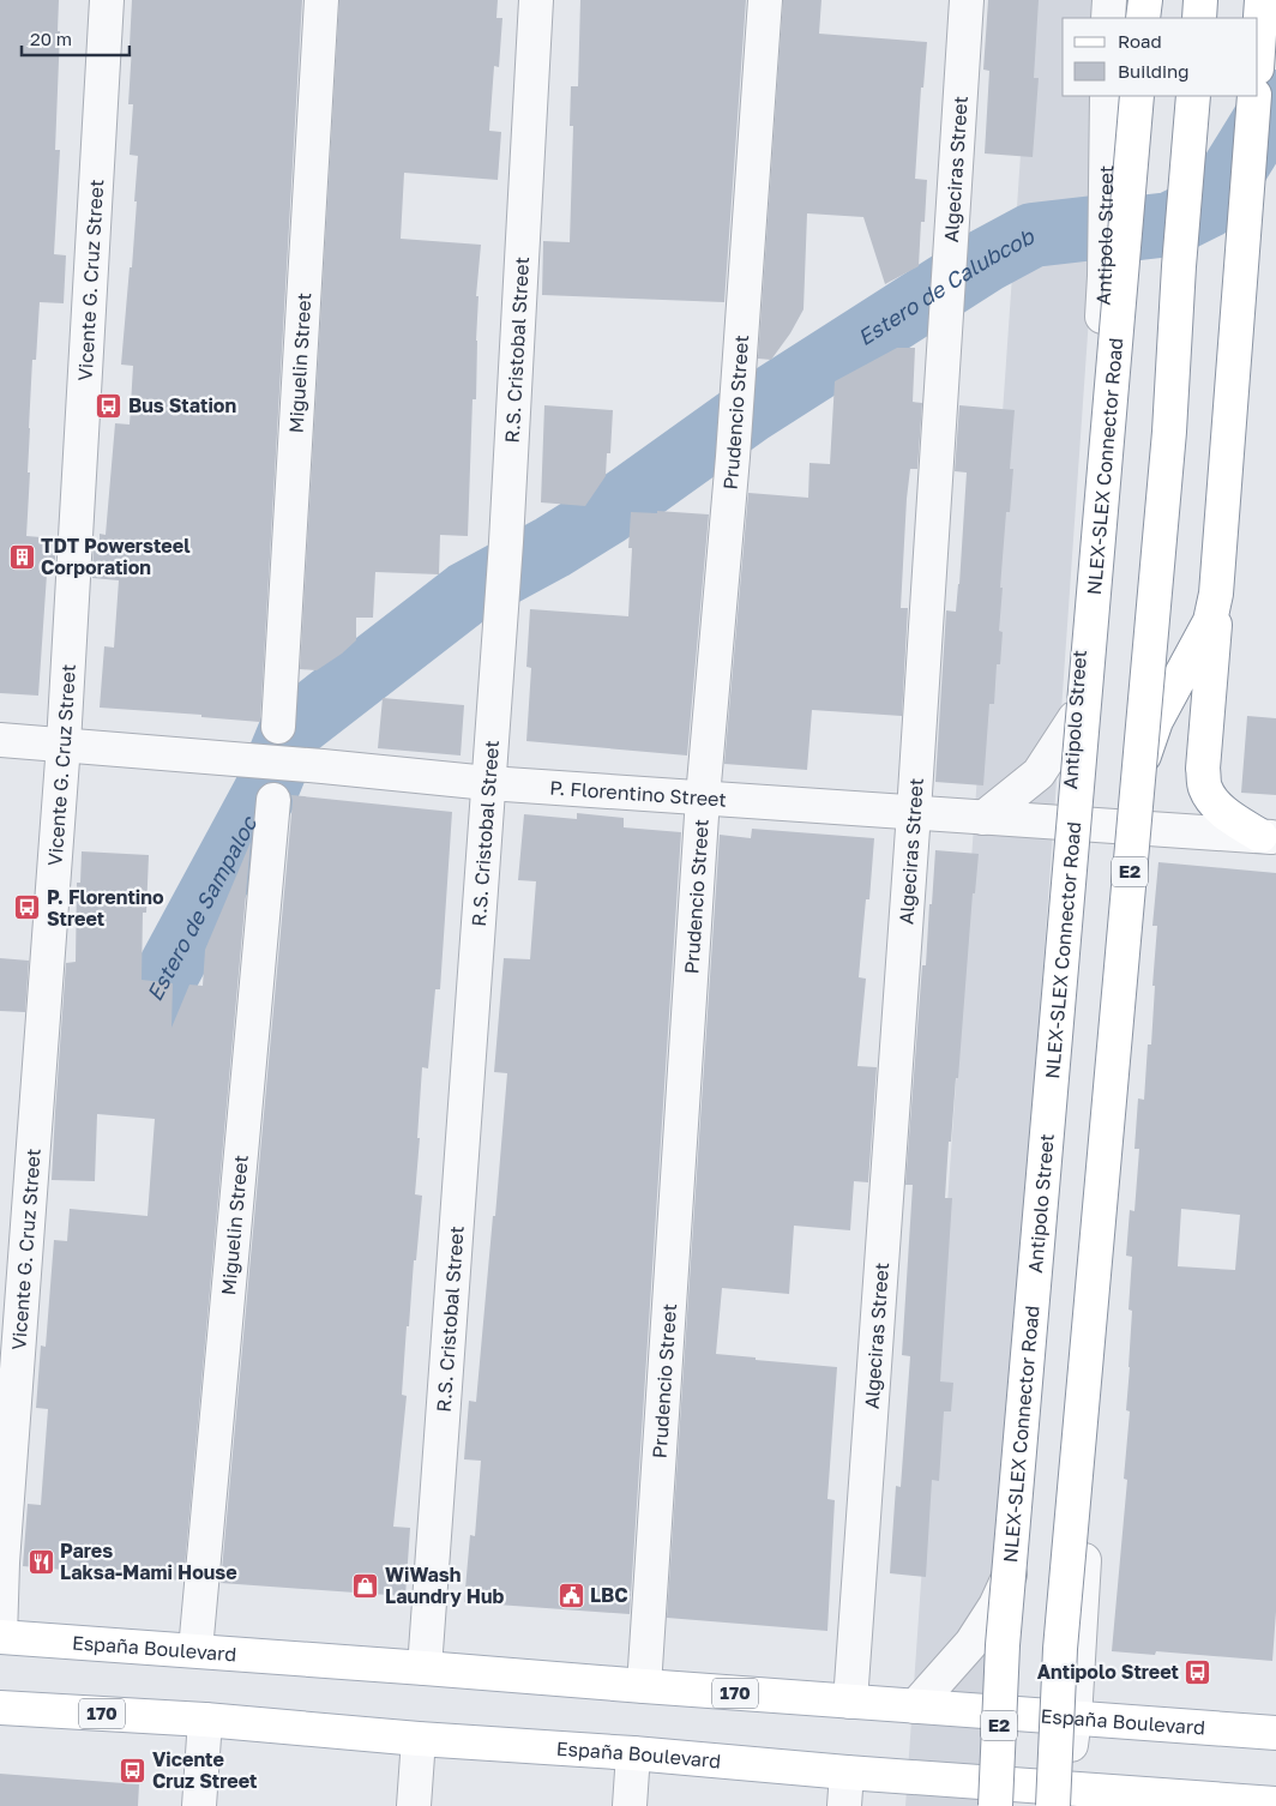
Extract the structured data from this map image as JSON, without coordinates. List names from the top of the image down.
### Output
{
  "streets": {
    "main road": [
      "NLEX-SLEX Connector Road",
      "E2",
      "España Boulevard",
      "170"
    ],
    "street": [
      "Algeciras Street",
      "Antipolo Street",
      "Vicente G. Cruz Street",
      "R.S. Cristobal Street",
      "Miguelin Street",
      "Prudencio Street",
      "P. Florentino Street"
    ]
  },
  "crossings": [
    ["Algeciras Street", "P. Florentino Street"],
    ["Algeciras Street", "España Boulevard"],
    ["Antipolo Street", "P. Florentino Street"],
    ["Antipolo Street", "España Boulevard"],
    ["Vicente G. Cruz Street", "P. Florentino Street"],
    ["Vicente G. Cruz Street", "España Boulevard"],
    ["R.S. Cristobal Street", "P. Florentino Street"],
    ["R.S. Cristobal Street", "España Boulevard"],
    ["Miguelin Street", "España Boulevard"],
    ["Prudencio Street", "P. Florentino Street"],
    ["Prudencio Street", "España Boulevard"],
    ["E2", "España Boulevard"]
  ],
  "water": ["Estero de Calubcob", "Estero de Sampaloc"],
  "places": {
    "bus stop": [
      "Bus Station",
      "P. Florentino Street",
      "Antipolo Street",
      "Vicente Cruz Street"
    ],
    "building": ["TDT Powersteel Corporation"],
    "restaurant": ["Pares Laksa-Mami House"],
    "shop": ["WiWash Laundry Hub"],
    "public building": ["LBC"]
  },
  "legend": ["Road", "Building"],
  "scale_bar": "20 m"
}
